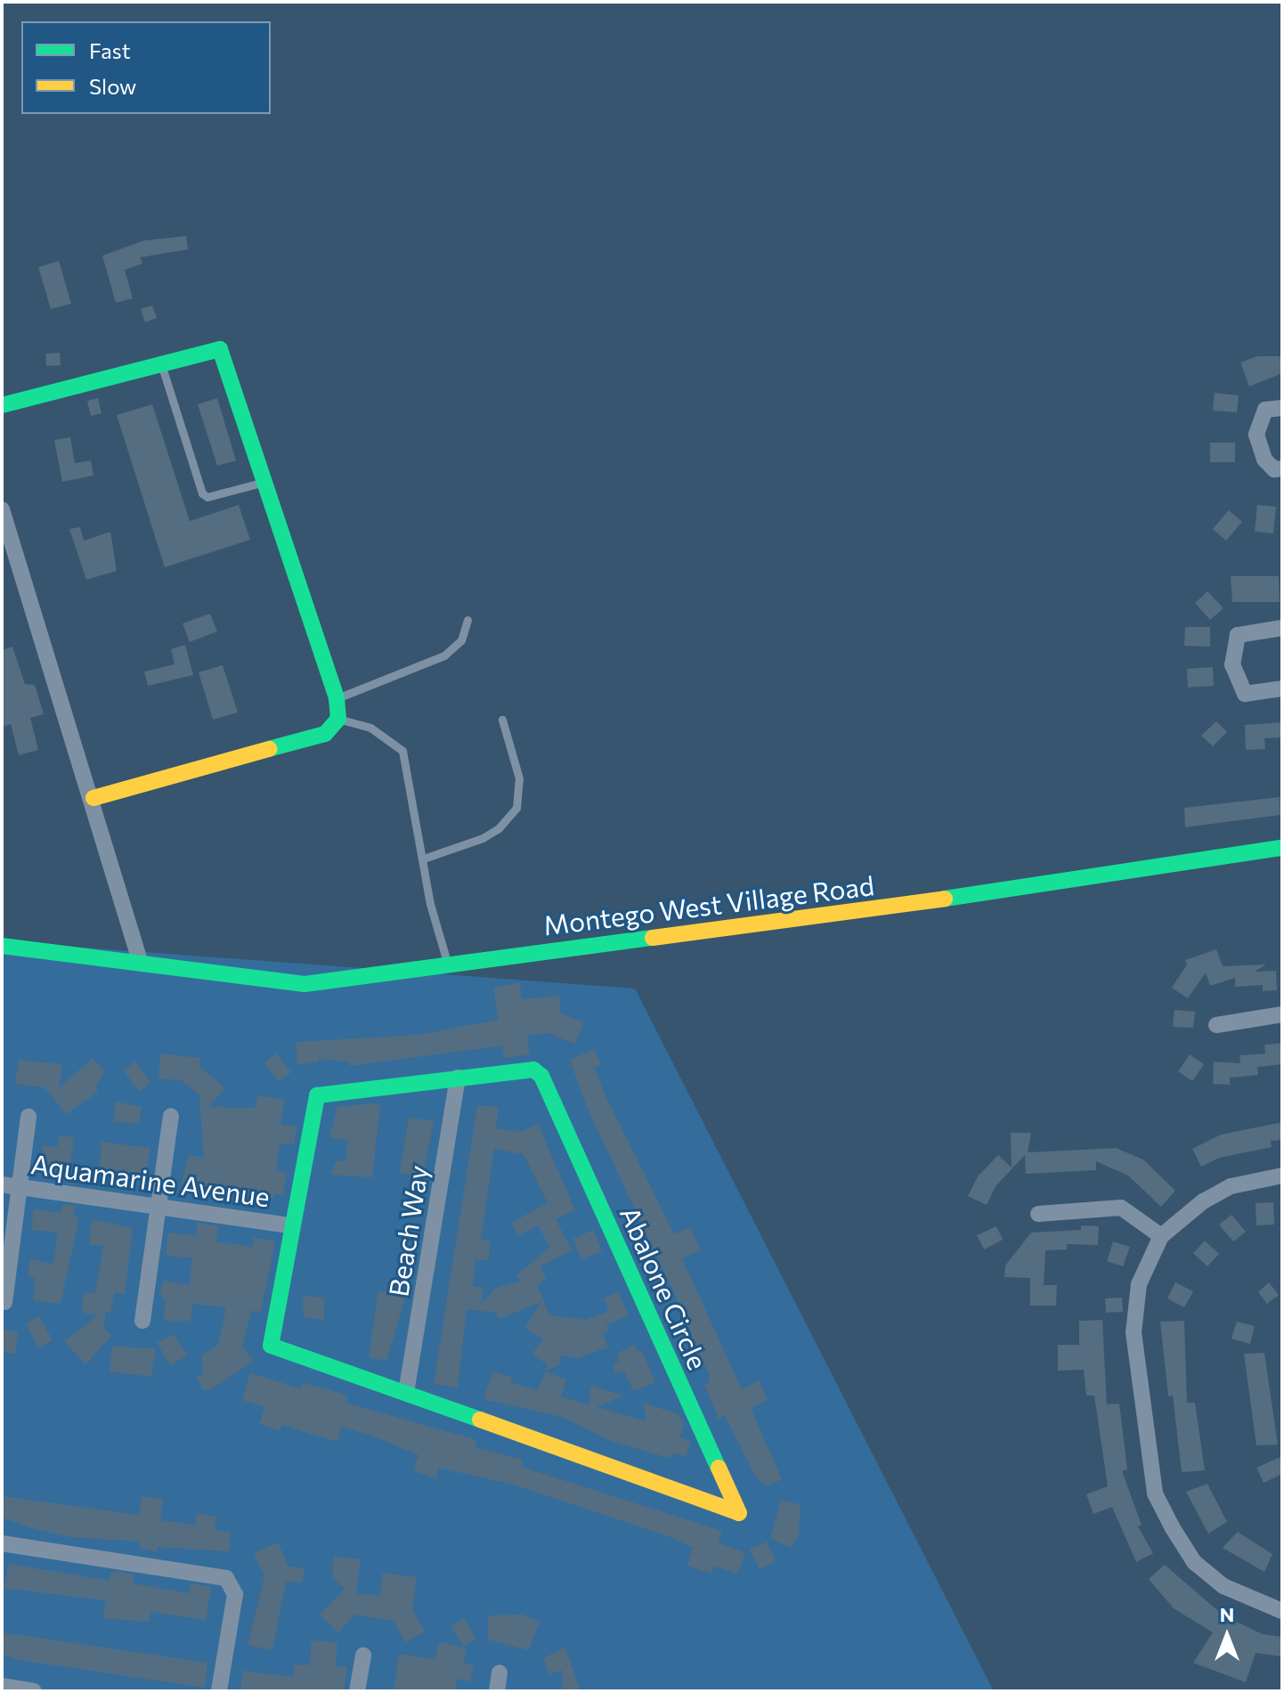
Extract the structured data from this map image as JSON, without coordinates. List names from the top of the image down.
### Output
{
  "streets": {
    "street": [
      "Montego West Village Road",
      "Aquamarine Avenue",
      "Beach Way",
      "Abalone Circle"
    ]
  },
  "crossings": [
    ["Aquamarine Avenue", "Abalone Circle"],
    ["Beach Way", "Abalone Circle"]
  ],
  "legend": ["Fast", "Slow"],
  "north": "top"
}
